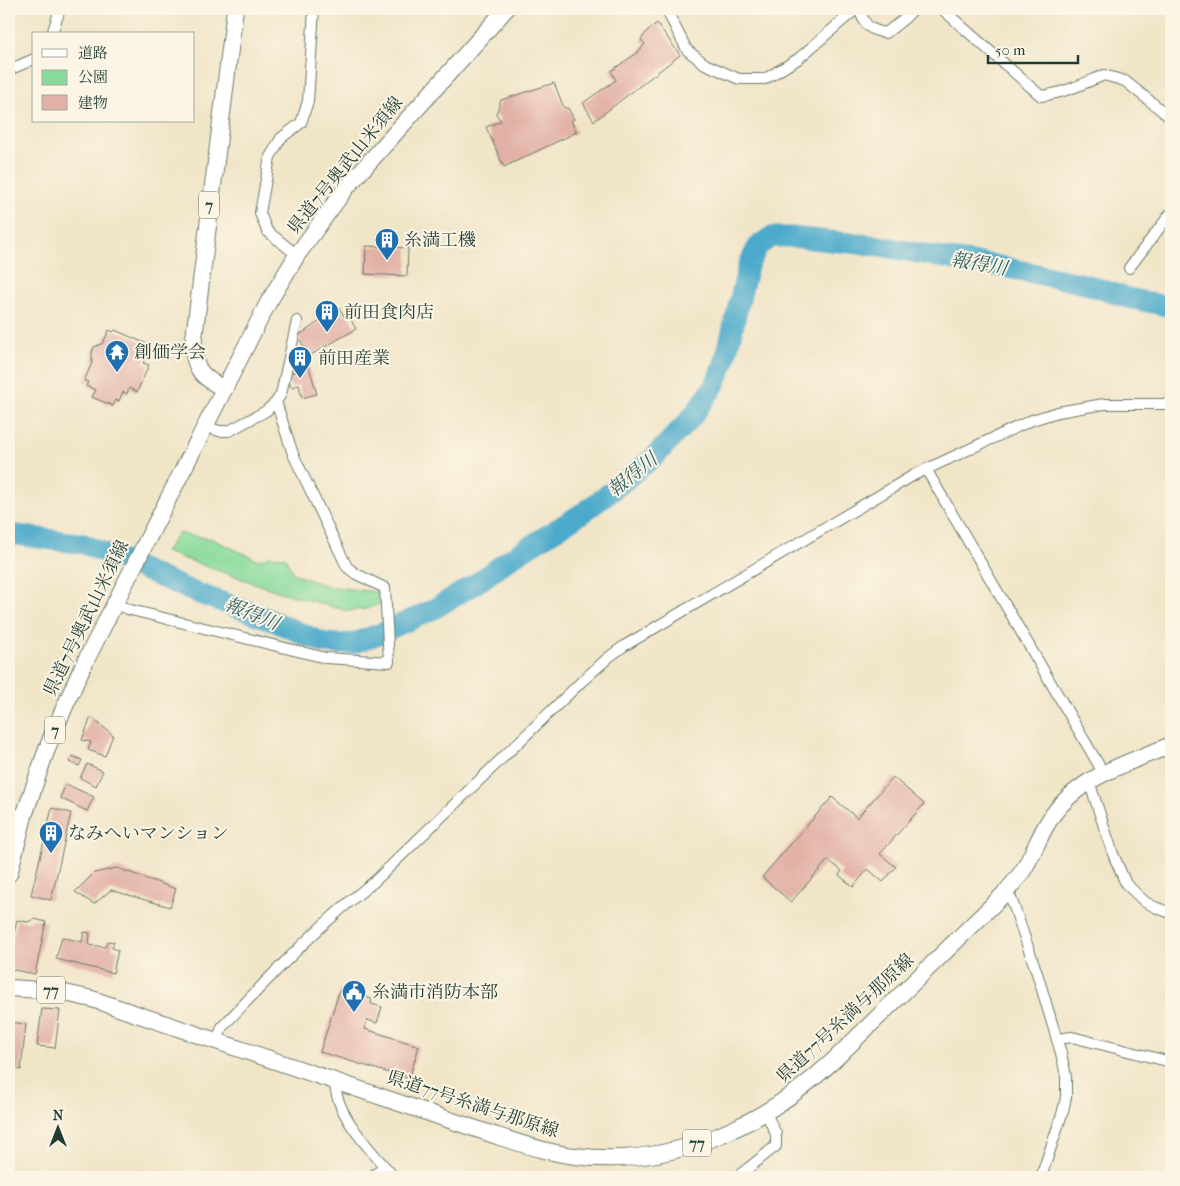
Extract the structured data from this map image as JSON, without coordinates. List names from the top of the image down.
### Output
{
  "streets": {
    "main road": [
      "県道7号奥武山米須線",
      "7",
      "77",
      "県道77号糸満与那原線"
    ]
  },
  "crossings": [
    ["県道7号奥武山米須線", "7"]
  ],
  "water": ["報得川"],
  "places": {
    "building": [
      "糸満工機",
      "前田食肉店",
      "前田産業",
      "なみへいマンション"
    ],
    "temple": ["創価学会"],
    "public building": ["糸満市消防本部"]
  },
  "legend": ["道路", "公園", "建物"],
  "scale_bar": "50 m",
  "north": "top"
}
